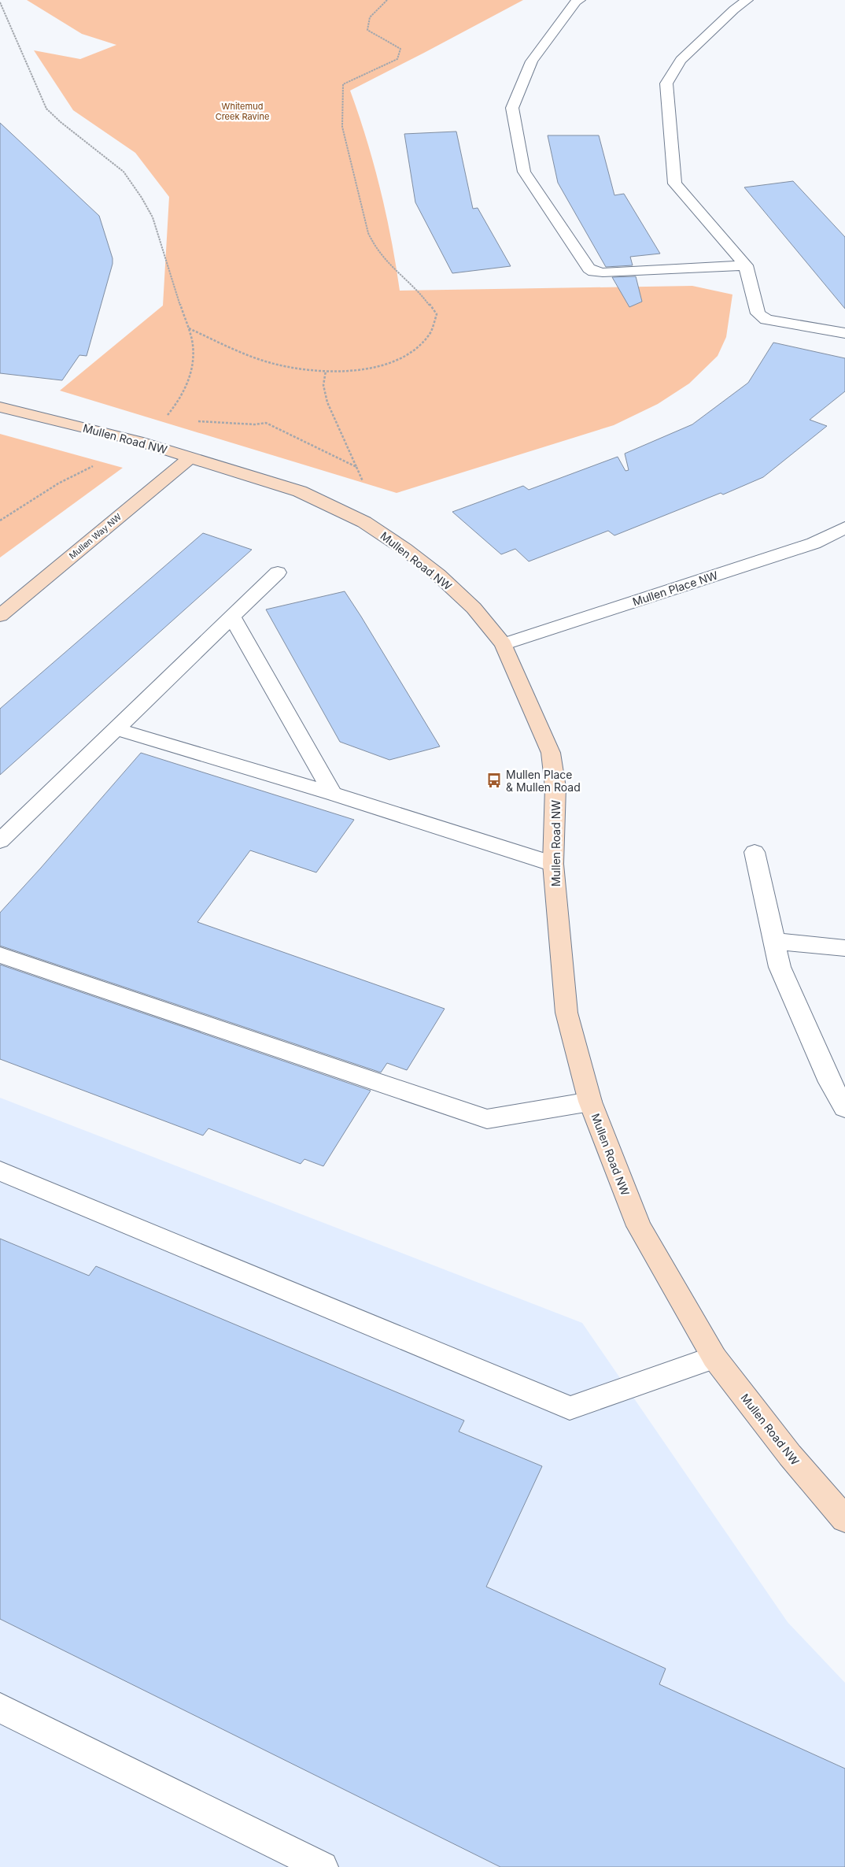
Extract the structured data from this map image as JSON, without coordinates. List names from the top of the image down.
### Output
{
  "streets": {
    "street": ["Mullen Road NW", "Mullen Way NW", "Mullen Place NW"]
  },
  "crossings": [
    ["Mullen Road NW", "Mullen Way NW"],
    ["Mullen Road NW", "Mullen Place NW"]
  ],
  "parks": ["Whitemud Creek Ravine"],
  "places": {
    "bus stop": ["Mullen Place & Mullen Road"]
  }
}
